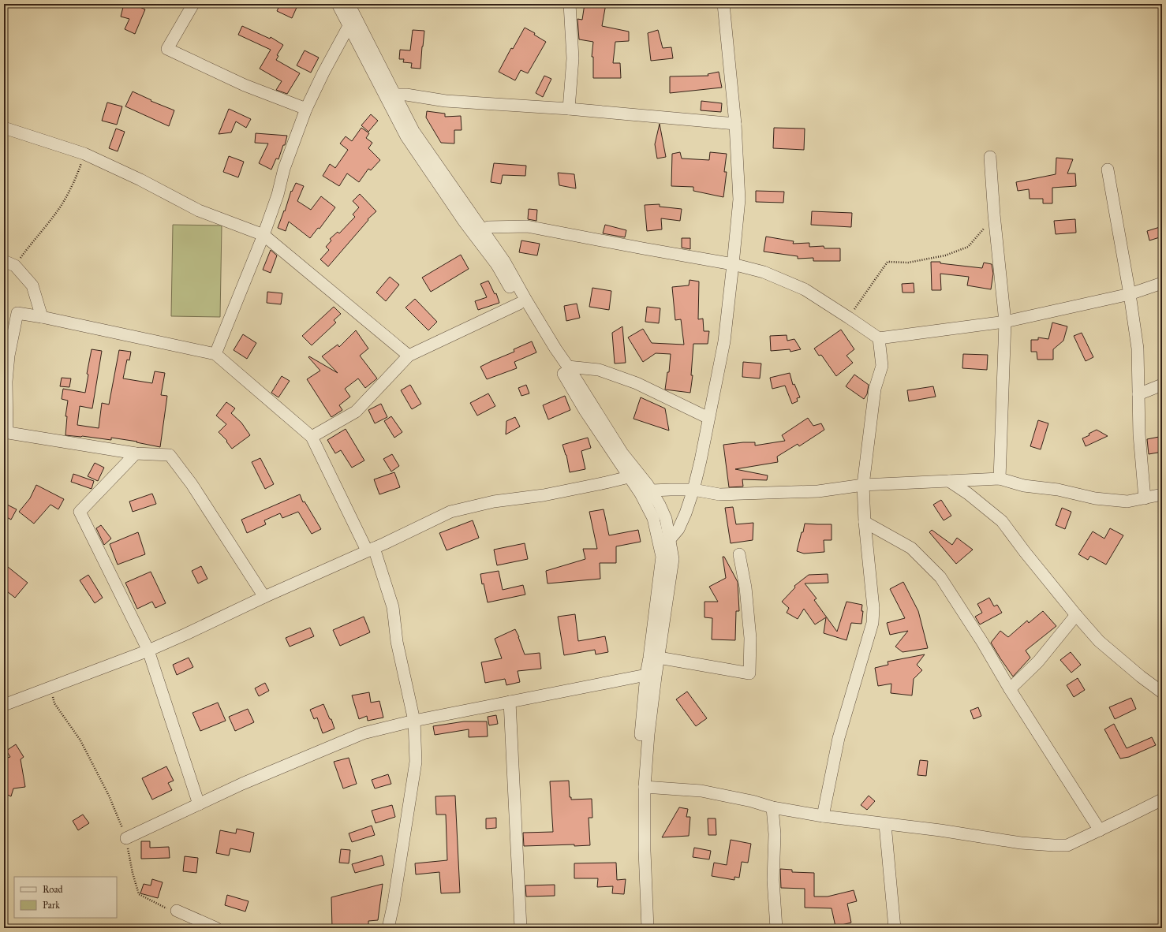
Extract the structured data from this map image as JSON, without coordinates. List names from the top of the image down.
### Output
{
  "legend": ["Road", "Park"]
}
